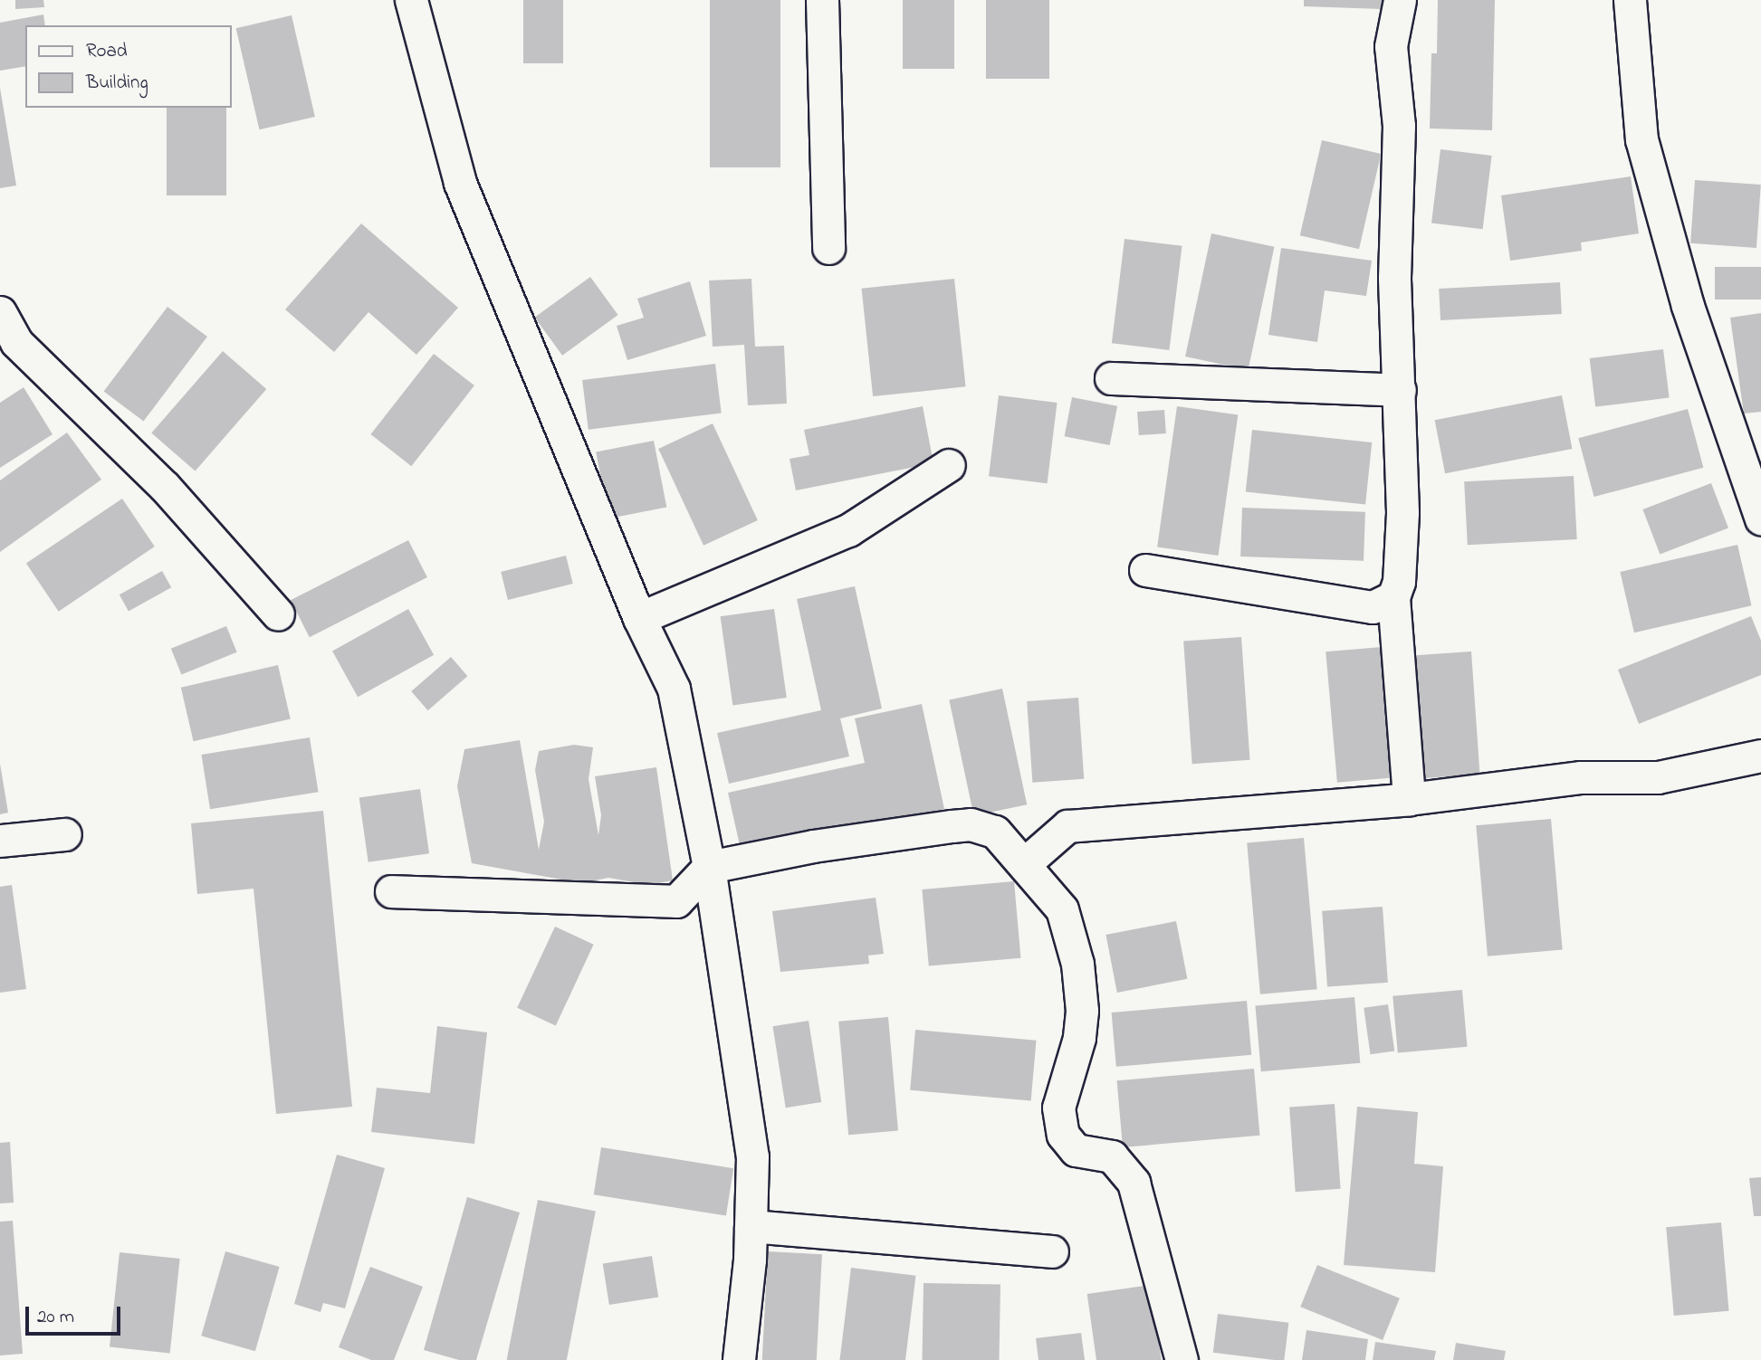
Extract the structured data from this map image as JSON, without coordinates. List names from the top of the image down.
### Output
{
  "legend": ["Road", "Building"],
  "scale_bar": "20 m"
}
